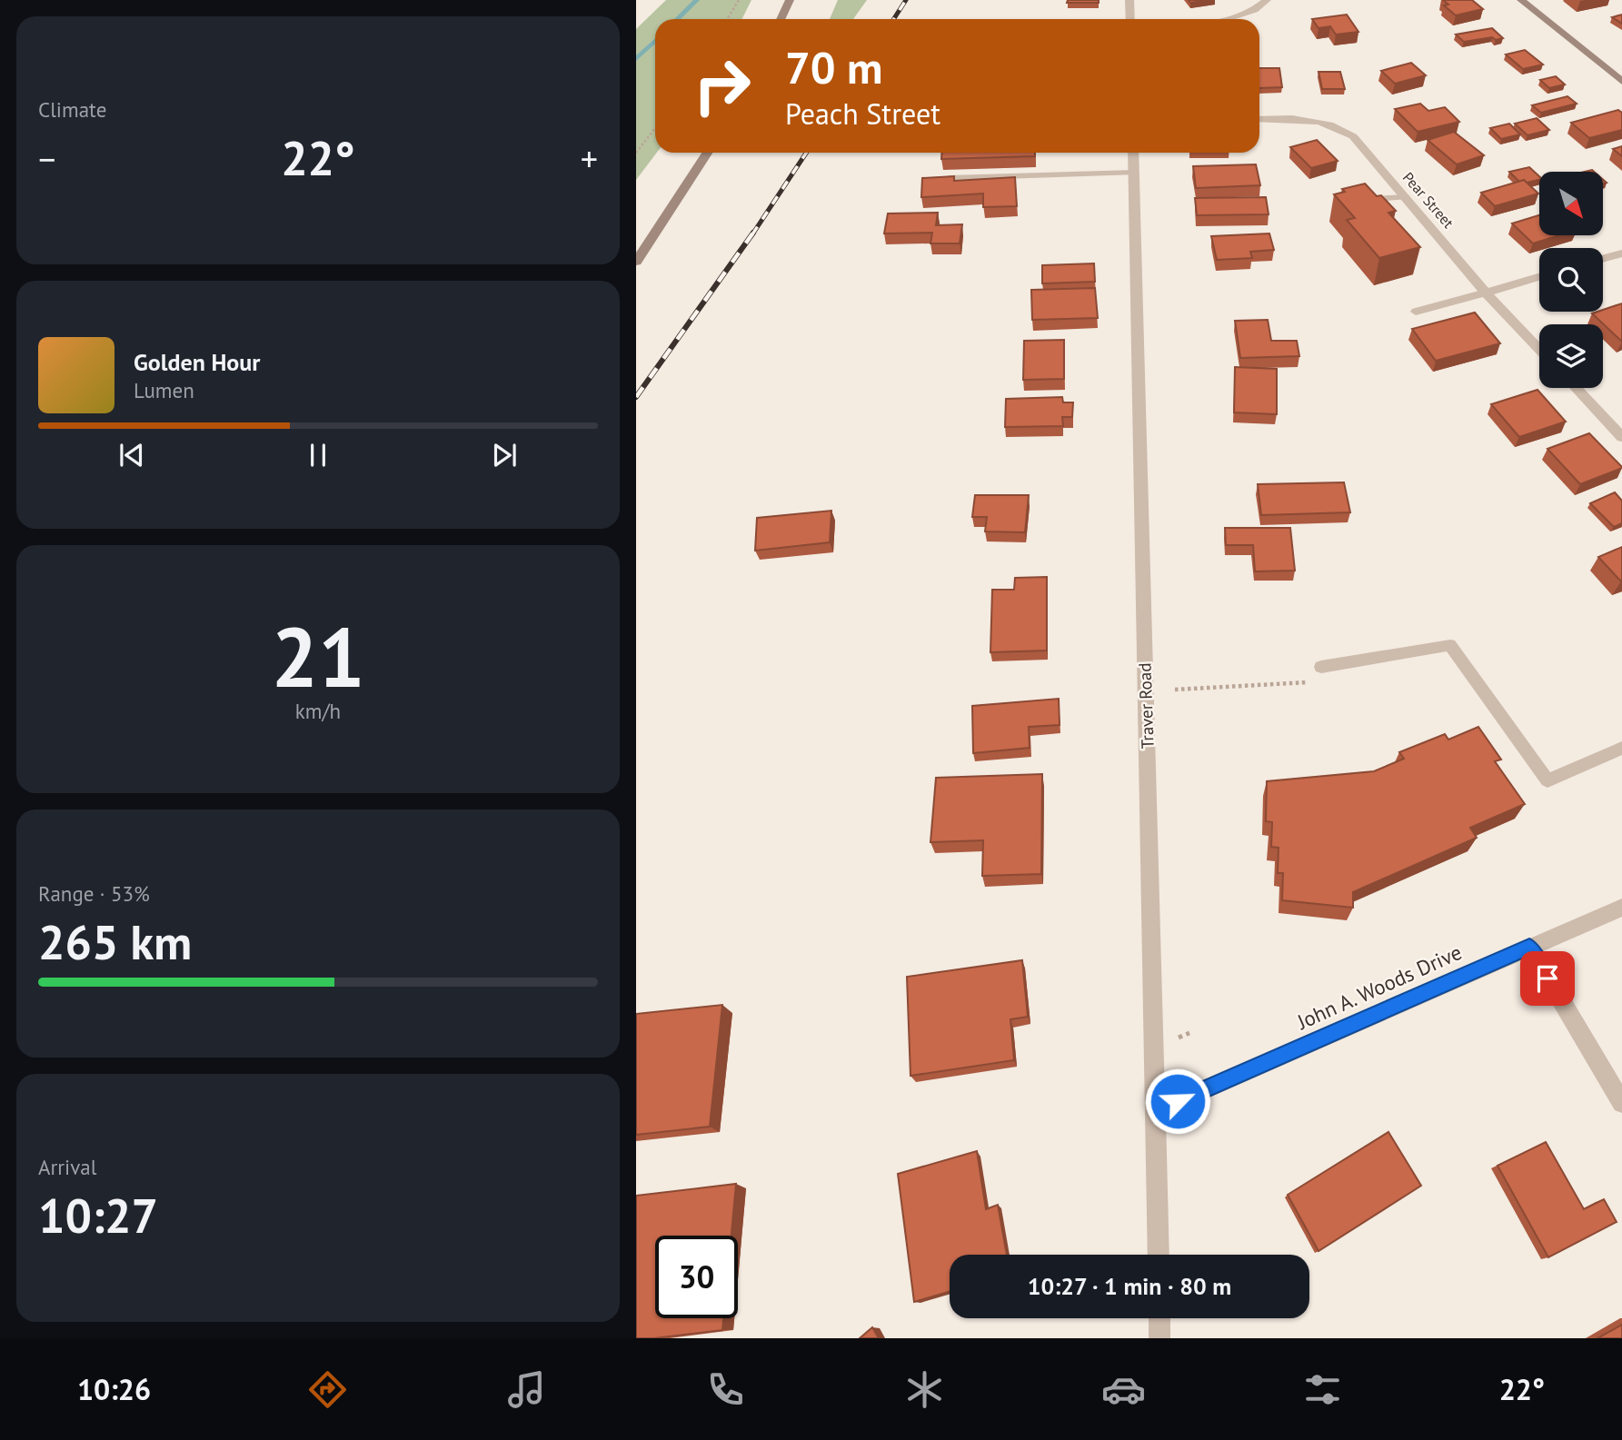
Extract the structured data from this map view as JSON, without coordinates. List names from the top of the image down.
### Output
{
  "streets": {
    "street": ["Pear Street", "Traver Road", "John A. Woods Drive"]
  },
  "crossings": [
    ["Traver Road", "John A. Woods Drive"]
  ],
  "north": "bottom right",
  "page": {
    "tile": [
      "Climate",
      ["21", "km/h"],
      ["Range · 53%", "265 km"],
      ["Arrival", "10:27"]
    ],
    "turn": ["70 m", "Peach Street"],
    "heat": ["−", "22°", "+"],
    "song": ["Golden Hour", "Lumen"],
    "limit": "30",
    "trip": "10:27 · 1 min · 80 m",
    "tabs": ["10:26", "22°"]
  }
}
